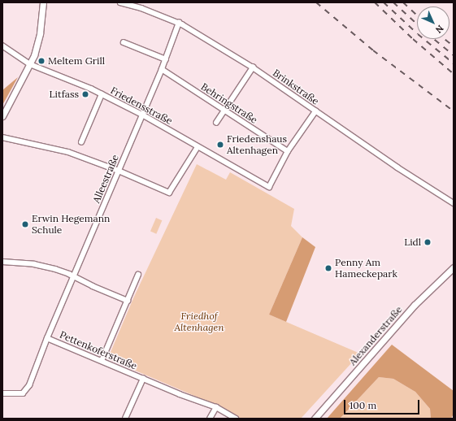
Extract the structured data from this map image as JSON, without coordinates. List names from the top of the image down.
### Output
{
  "streets": {
    "main road": ["Alexanderstraße"],
    "street": [
      "Brinkstraße",
      "Behringstraße",
      "Friedensstraße",
      "Alleestraße",
      "Pettenkoferstraße"
    ]
  },
  "crossings": [
    ["Brinkstraße", "Alleestraße"],
    ["Behringstraße", "Friedensstraße"],
    ["Behringstraße", "Alleestraße"],
    ["Friedensstraße", "Alleestraße"],
    ["Alleestraße", "Pettenkoferstraße"]
  ],
  "parks": ["Friedhof Altenhagen"],
  "places": [
    "Meltem Grill",
    "Litfass",
    "Friedenshaus Altenhagen",
    "Erwin Hegemann Schule",
    "Lidl",
    "Penny Am Hameckepark"
  ],
  "scale_bar": "100 m",
  "north": "bottom right"
}
